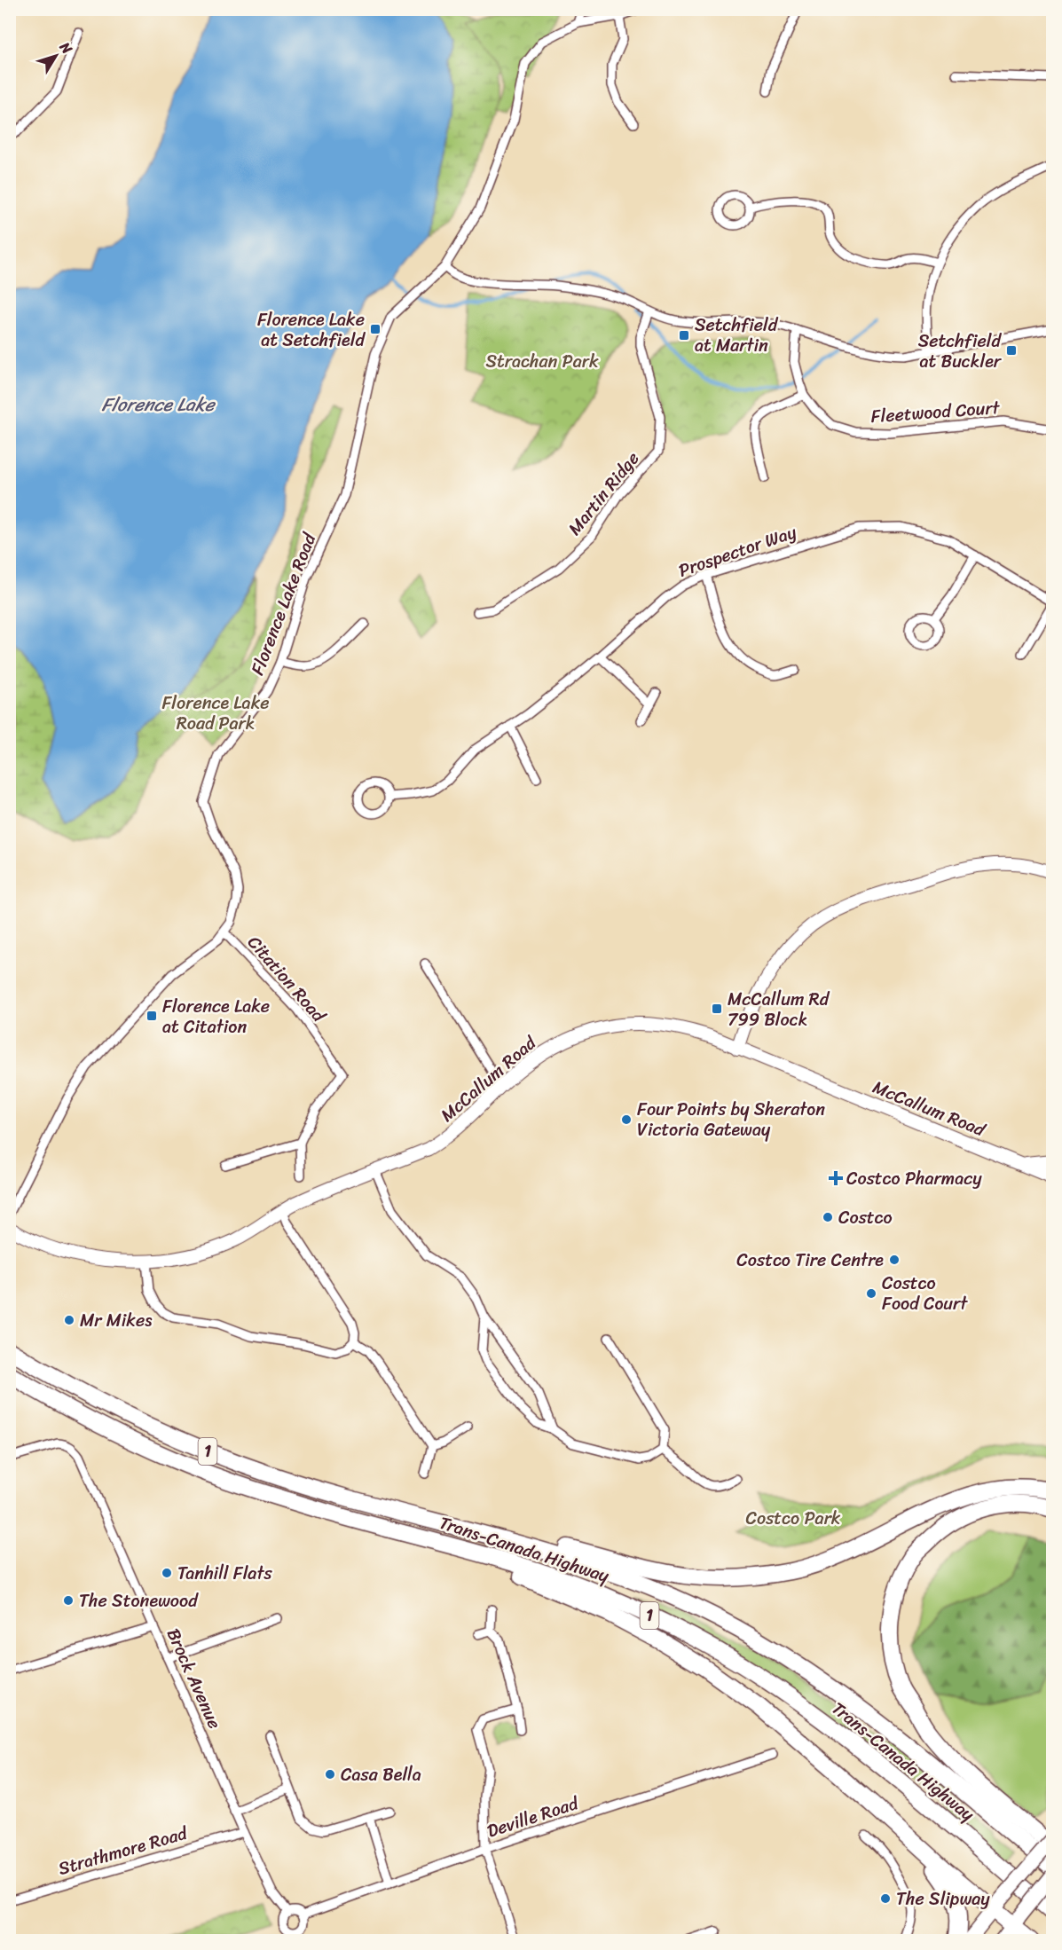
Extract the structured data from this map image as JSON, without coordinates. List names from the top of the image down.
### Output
{
  "streets": {
    "highway": ["1", "Trans-Canada Highway"],
    "street": [
      "Fleetwood Court",
      "Martin Ridge",
      "Prospector Way",
      "Florence Lake Road",
      "Citation Road",
      "McCallum Road",
      "Brock Avenue",
      "Deville Road",
      "Strathmore Road"
    ]
  },
  "crossings": [
    ["Florence Lake Road", "Citation Road"],
    ["Brock Avenue", "Deville Road"],
    ["Brock Avenue", "Strathmore Road"]
  ],
  "water": ["Florence Lake"],
  "parks": ["Strachan Park", "Florence Lake Road Park", "Costco Park"],
  "places": {
    "transit": [
      "Florence Lake at Setchfield",
      "Setchfield at Martin",
      "Setchfield at Buckler",
      "McCallum Rd 799 Block",
      "Florence Lake at Citation"
    ],
    "other": [
      "Four Points by Sheraton Victoria Gateway",
      "Costco",
      "Costco Tire Centre",
      "Costco Food Court",
      "Mr Mikes",
      "Tanhill Flats",
      "The Stonewood",
      "Casa Bella",
      "The Slipway"
    ],
    "health": ["Costco Pharmacy"]
  },
  "north": "top right"
}
